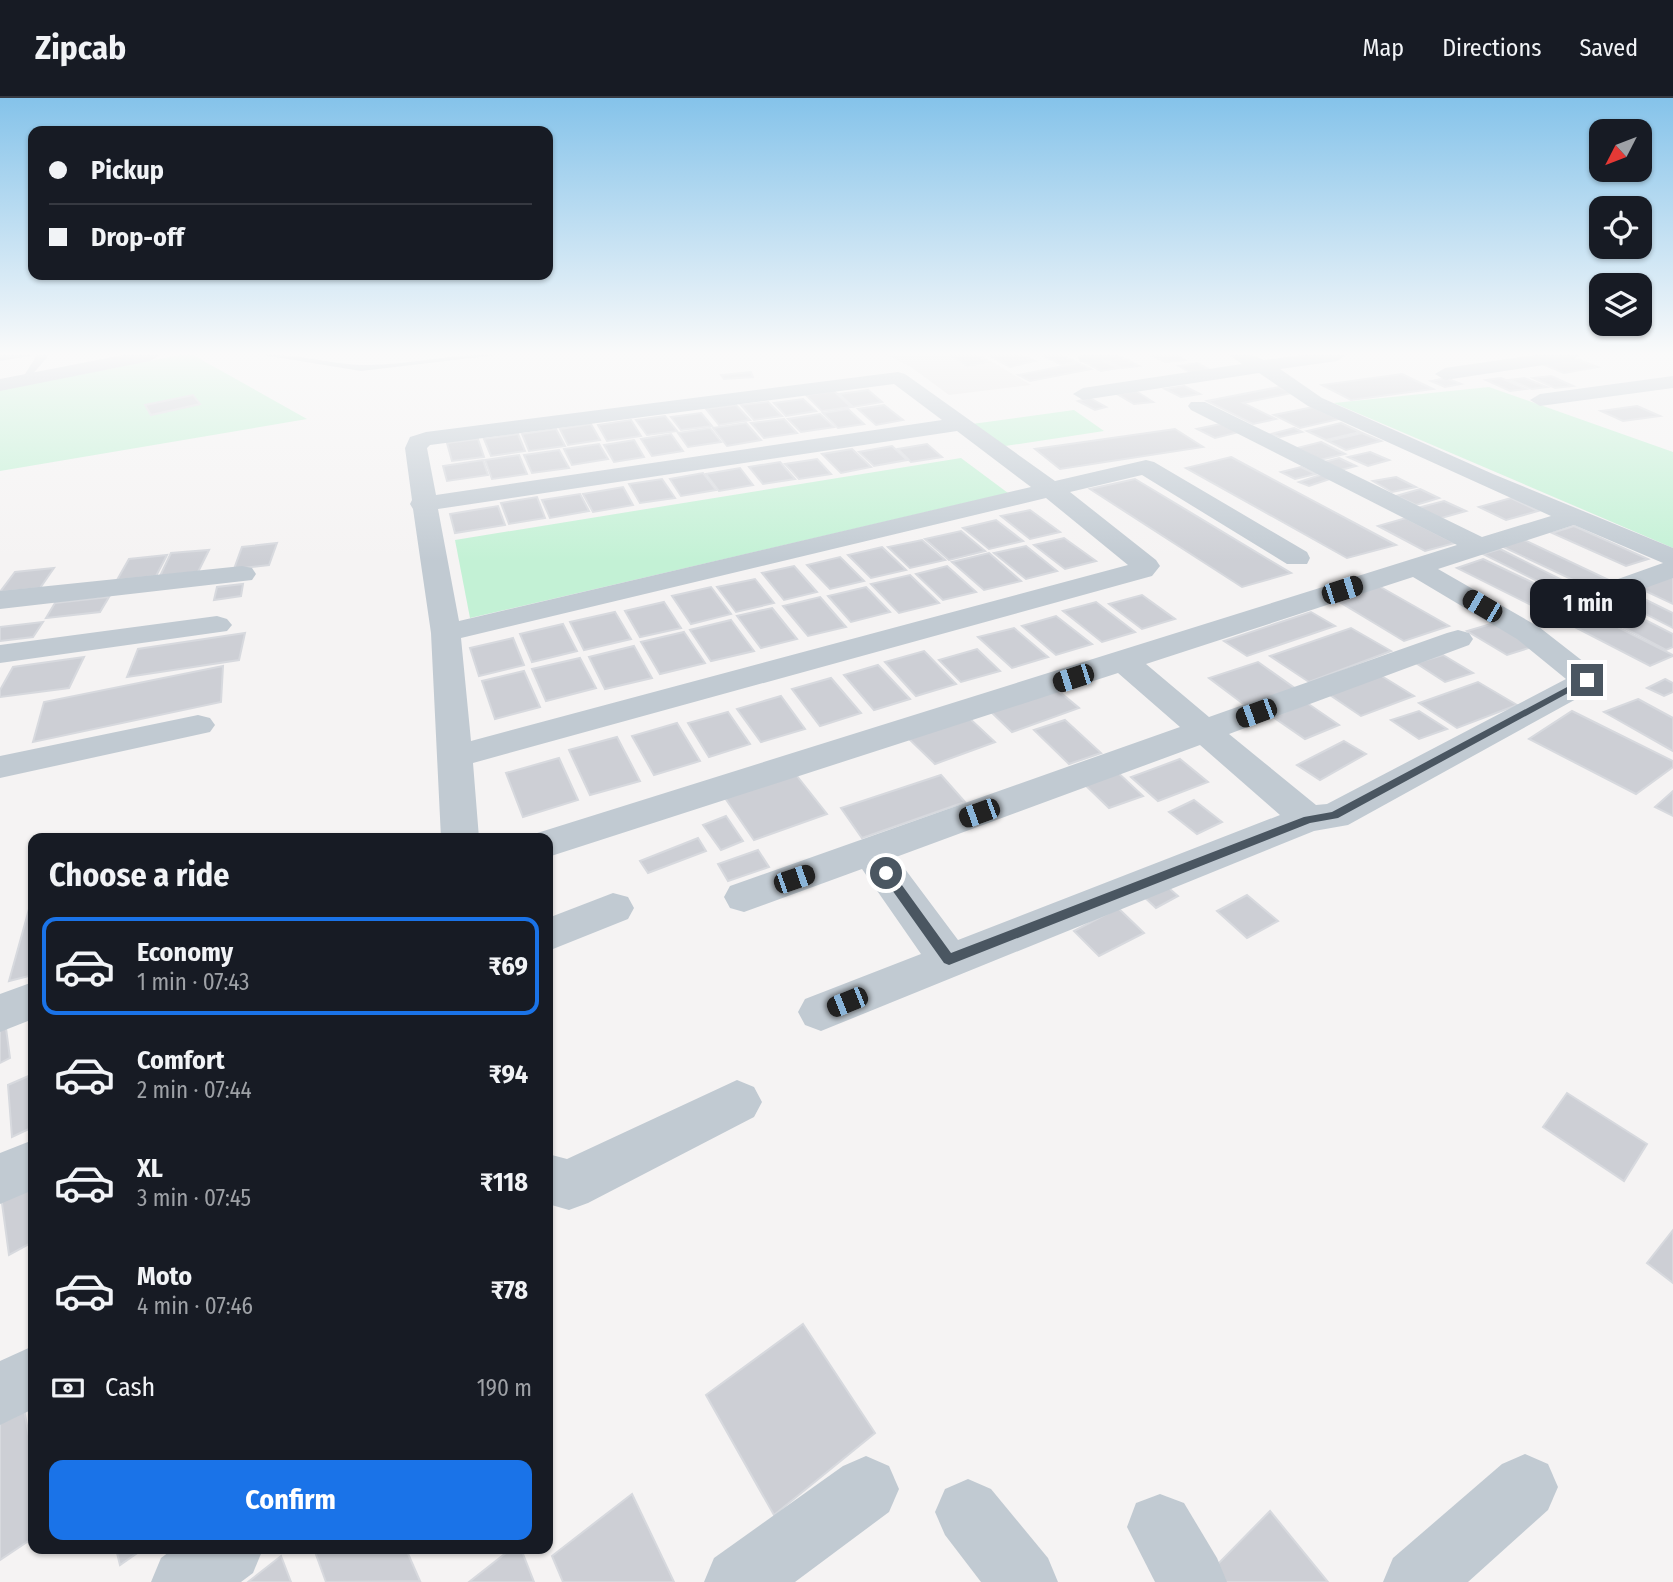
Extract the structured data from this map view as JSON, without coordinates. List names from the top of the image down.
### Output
{
  "north": "bottom left",
  "page": {
    "header": "Zipcab",
    "nav": ["Map", "Directions", "Saved"],
    "banner": ["Pickup", "Drop-off"],
    "bubble": "1 min",
    "heading": "Choose a ride",
    "list": [
      {
        "name": "Economy",
        "note": "1 min · 07:43",
        "value": "₹69"
      },
      {
        "name": "Comfort",
        "note": "2 min · 07:44",
        "value": "₹94"
      },
      {
        "name": "XL",
        "note": "3 min · 07:45",
        "value": "₹118"
      },
      {
        "name": "Moto",
        "note": "4 min · 07:46",
        "value": "₹78"
      }
    ],
    "pay": ["Cash", "190 m"],
    "buttons": "Confirm"
  }
}
